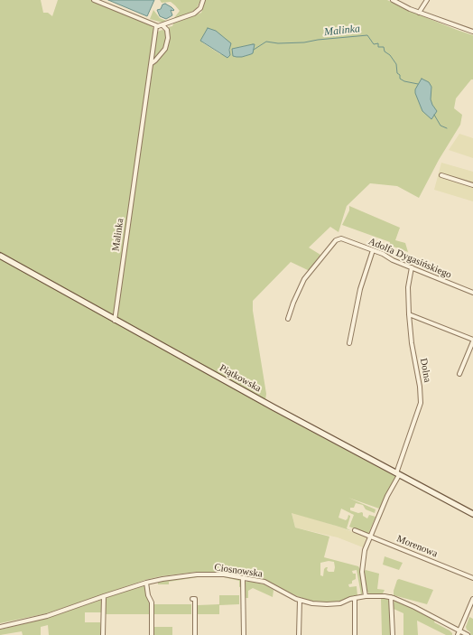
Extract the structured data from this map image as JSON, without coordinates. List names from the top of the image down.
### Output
{
  "streets": {
    "main road": ["Piątkowska"],
    "street": [
      "Malinka",
      "Adolfa Dygasińskiego",
      "Dolna",
      "Morenowa",
      "Ciosnowska"
    ]
  },
  "crossings": [
    ["Malinka", "Piątkowska"],
    ["Adolfa Dygasińskiego", "Dolna"],
    ["Dolna", "Piątkowska"],
    ["Dolna", "Morenowa"],
    ["Dolna", "Ciosnowska"]
  ],
  "water": ["Malinka"]
}
